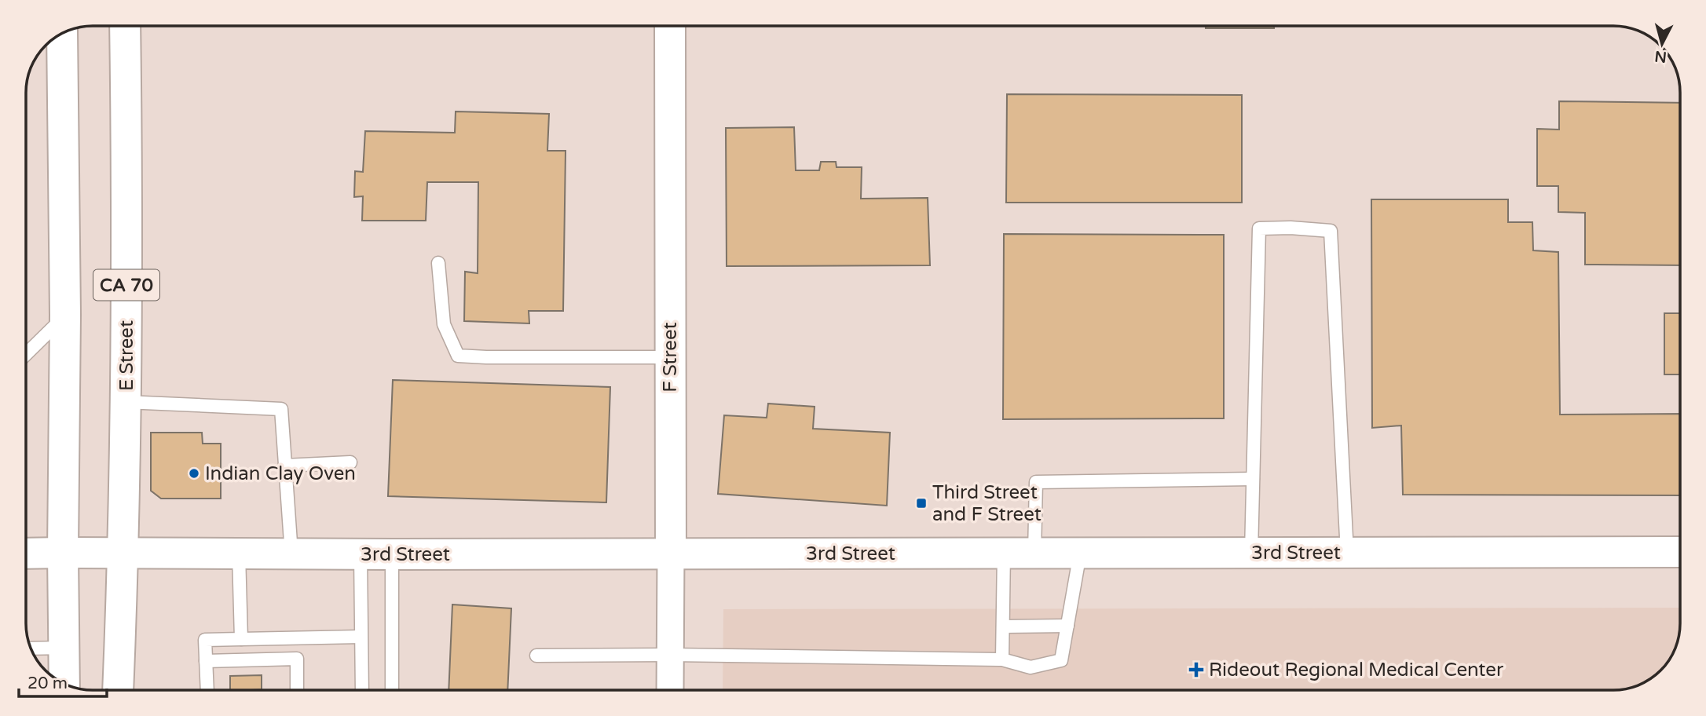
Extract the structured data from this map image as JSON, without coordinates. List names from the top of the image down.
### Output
{
  "streets": {
    "main road": [
      "CA 70",
      "E Street",
      "F Street",
      "3rd Street"
    ]
  },
  "crossings": [
    ["CA 70", "3rd Street"],
    ["E Street", "3rd Street"],
    ["F Street", "3rd Street"]
  ],
  "places": {
    "other": ["Indian Clay Oven"],
    "transit": ["Third Street and F Street"],
    "health": ["Rideout Regional Medical Center"]
  },
  "scale_bar": "20 m",
  "north": "bottom"
}
